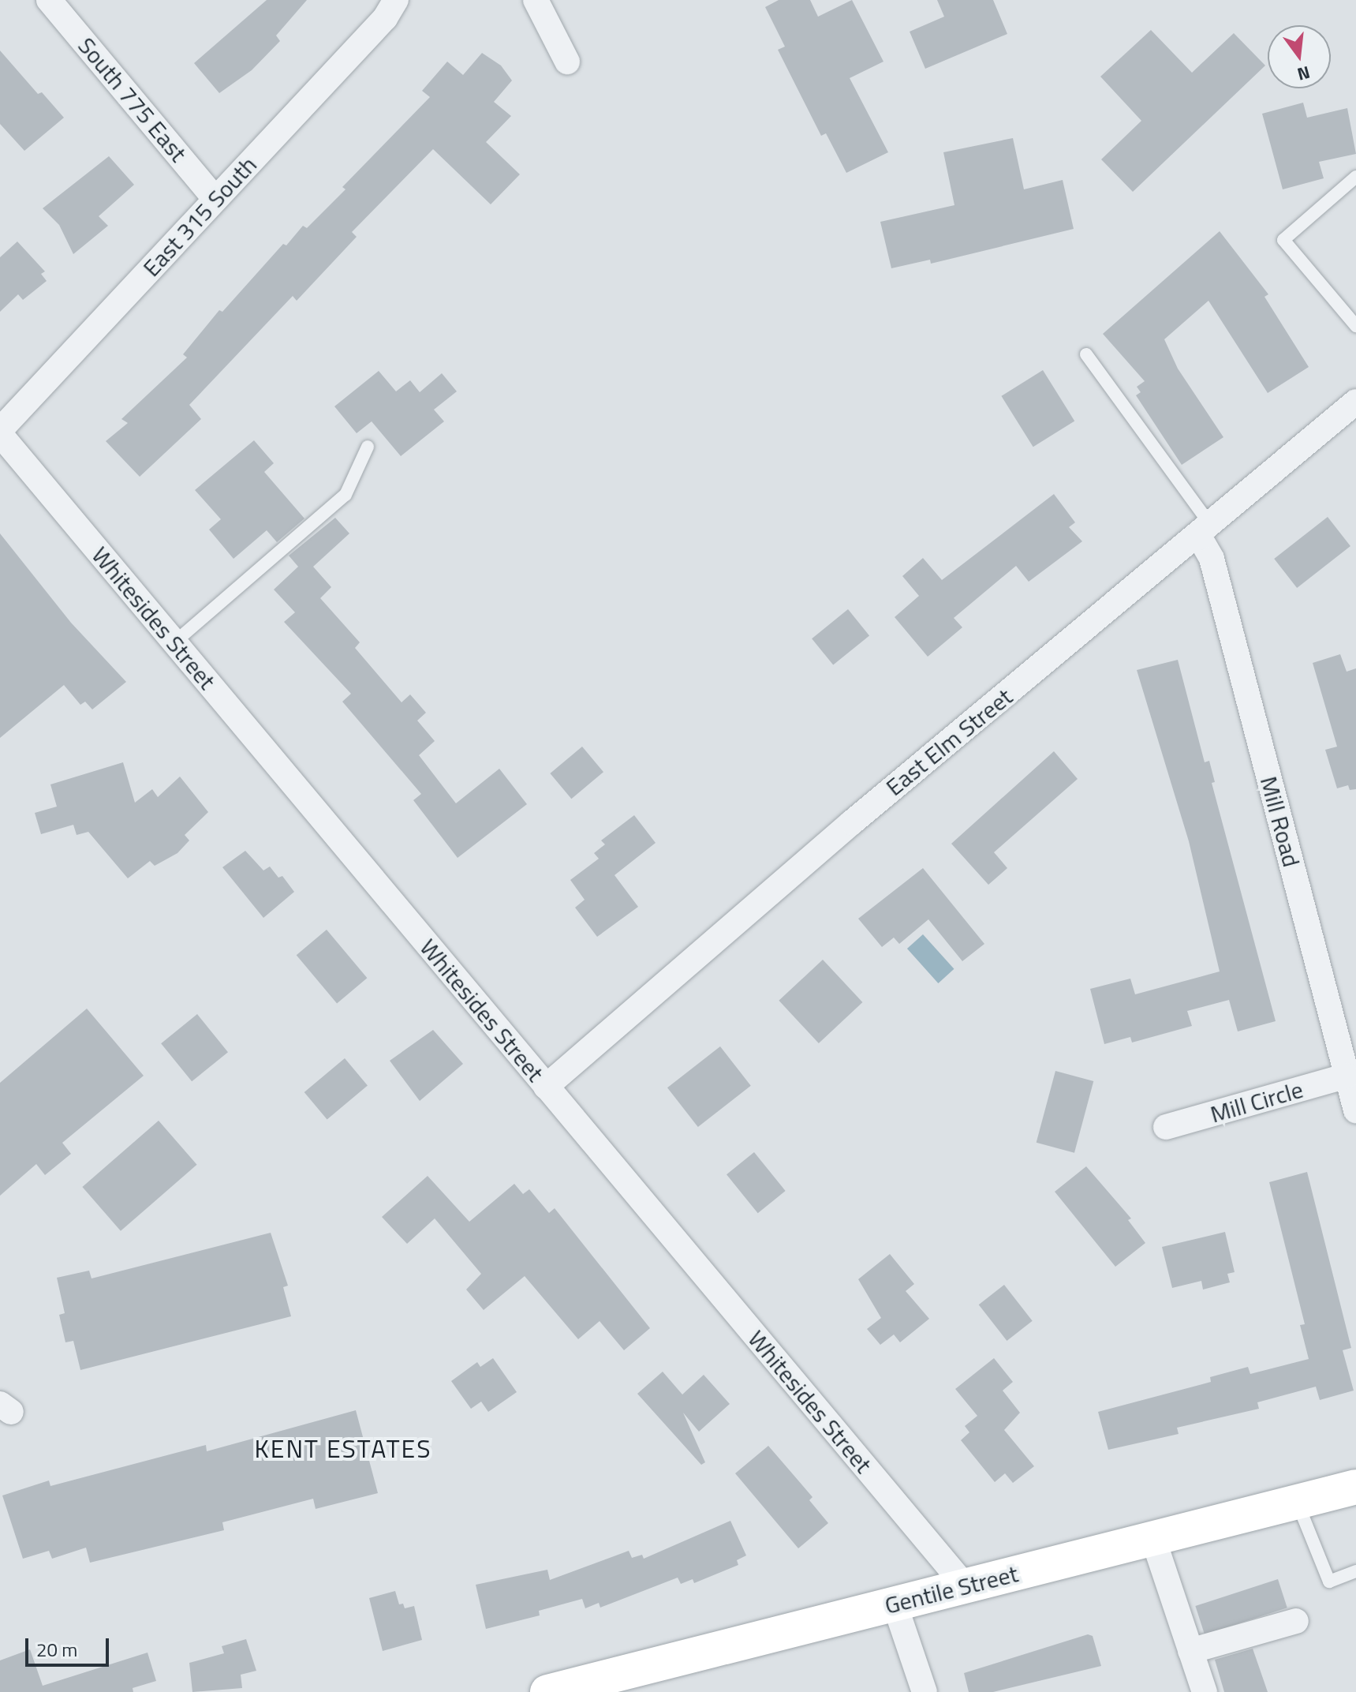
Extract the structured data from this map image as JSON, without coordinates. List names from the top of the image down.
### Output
{
  "streets": {
    "main road": ["Gentile Street"],
    "street": [
      "South 775 East",
      "East 315 South",
      "Whitesides Street",
      "East Elm Street",
      "Mill Road",
      "Mill Circle"
    ]
  },
  "crossings": [
    ["South 775 East", "East 315 South"],
    ["East 315 South", "Whitesides Street"],
    ["Whitesides Street", "East Elm Street"],
    ["Whitesides Street", "Gentile Street"],
    ["East Elm Street", "Mill Road"],
    ["Mill Road", "Mill Circle"]
  ],
  "districts": ["KENT ESTATES"],
  "scale_bar": "20 m",
  "north": "bottom"
}
